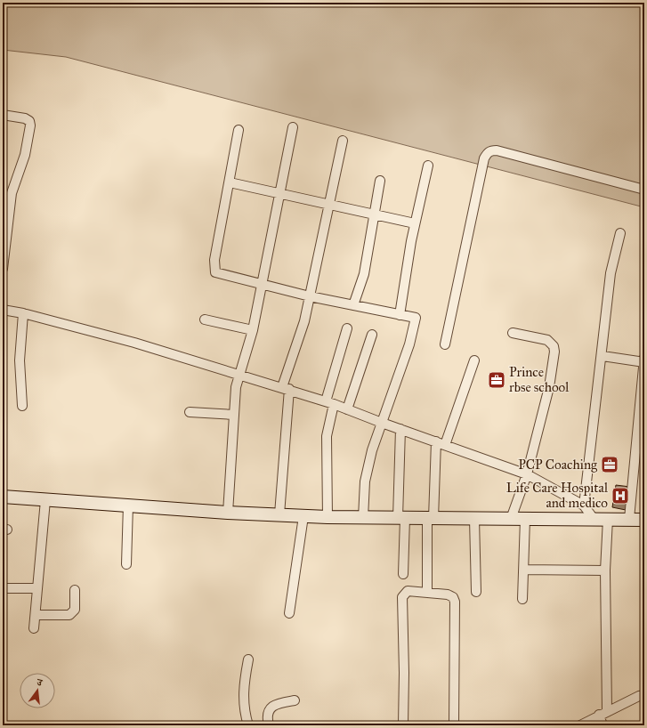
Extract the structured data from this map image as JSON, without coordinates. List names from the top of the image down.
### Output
{
  "places": {
    "office": ["Prince rbse school", "PCP Coaching"],
    "hospital": ["Life Care Hospital and medico"]
  },
  "north": "top"
}
